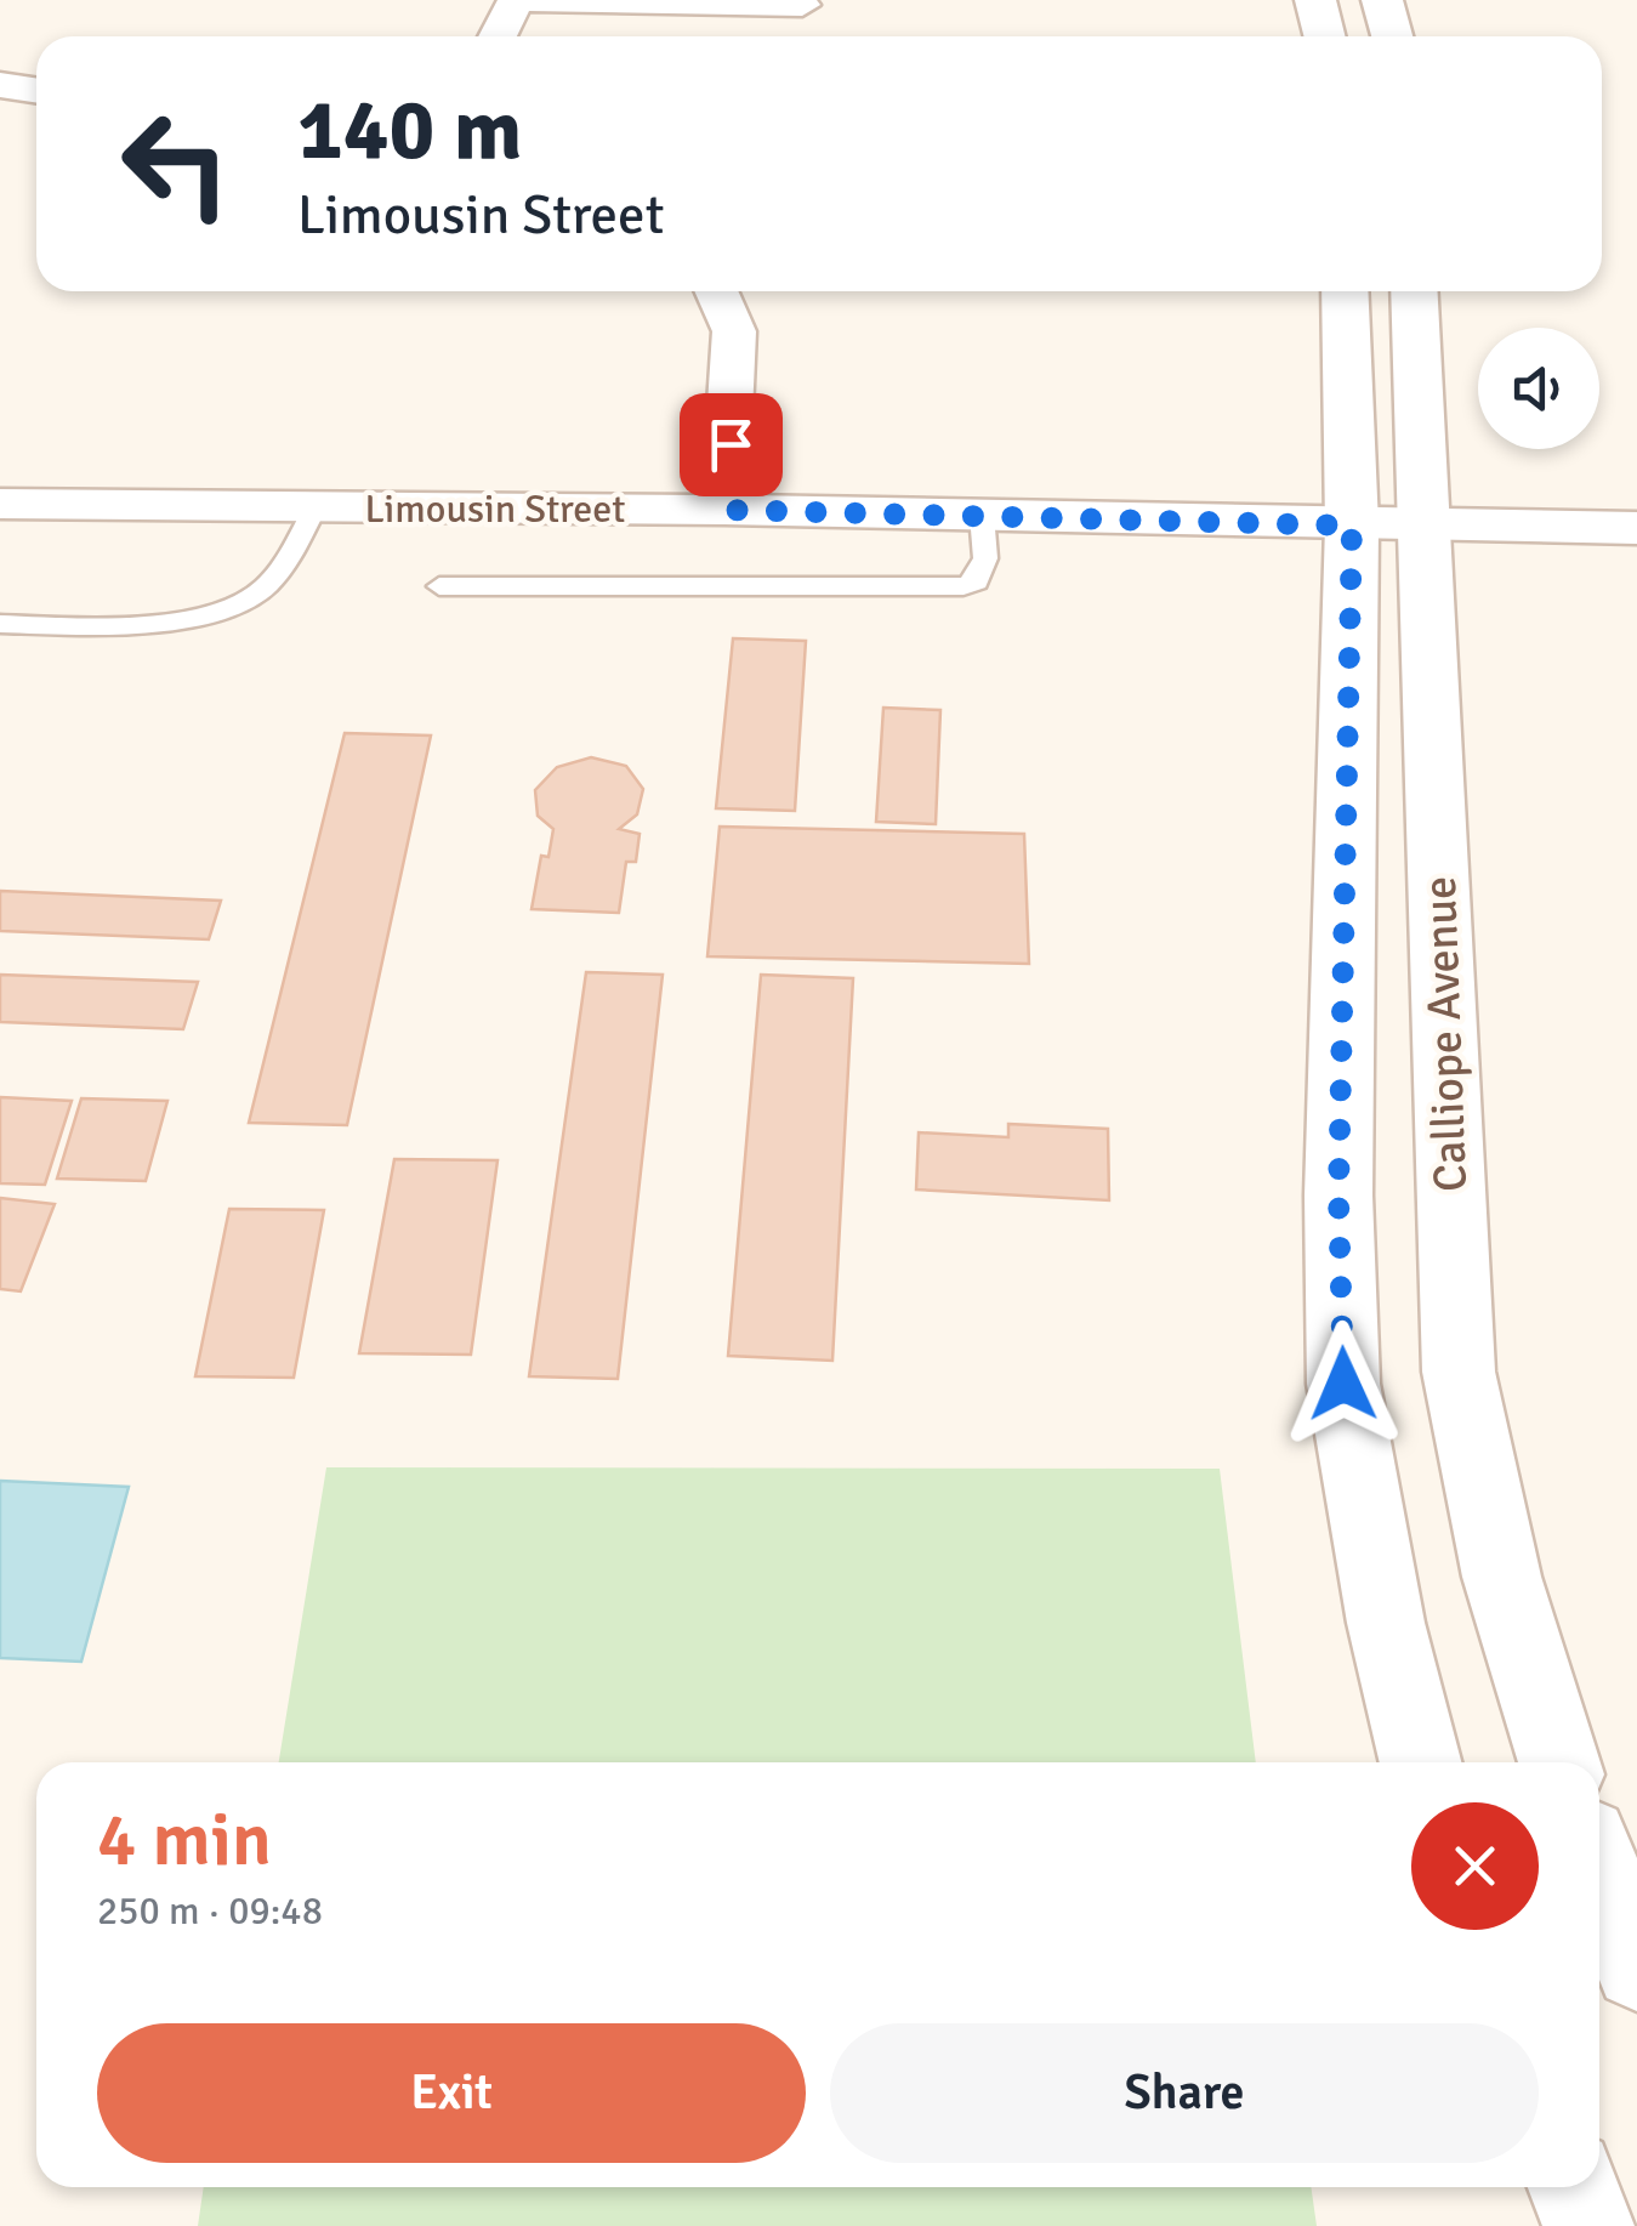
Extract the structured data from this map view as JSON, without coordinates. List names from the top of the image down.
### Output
{
  "streets": {
    "street": ["Limousin Street", "Calliope Avenue"]
  },
  "crossings": [
    ["Limousin Street", "Calliope Avenue"]
  ],
  "page": {
    "turn": ["140 m", "Limousin Street"],
    "heading": ["4 min", "250 m · 09:48"],
    "buttons": ["Exit", "Share"]
  }
}
